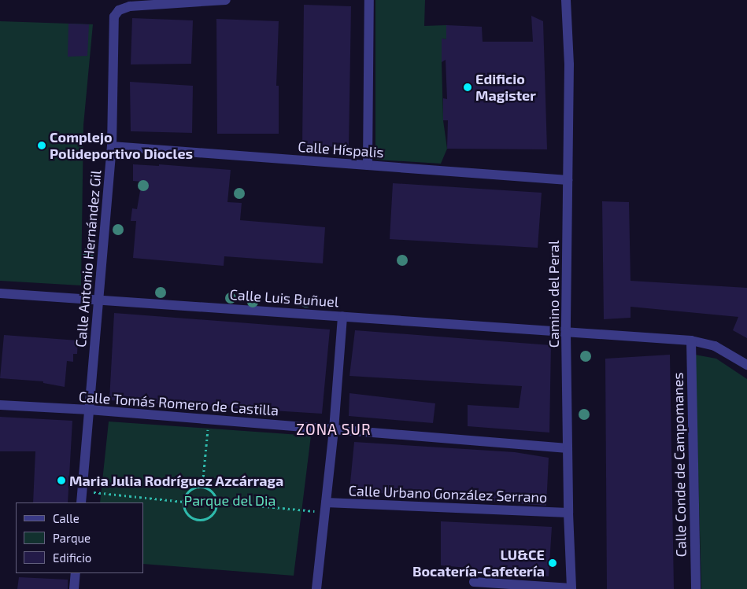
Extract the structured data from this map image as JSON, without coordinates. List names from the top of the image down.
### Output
{
  "streets": {
    "street": [
      "Calle Híspalis",
      "Calle Antonio Hernández Gil",
      "Camino del Peral",
      "Calle Luis Buñuel",
      "Calle Tomás Romero de Castilla",
      "Calle Conde de Campomanes",
      "Calle Urbano González Serrano"
    ]
  },
  "crossings": [
    ["Calle Híspalis", "Calle Antonio Hernández Gil"],
    ["Calle Híspalis", "Camino del Peral"],
    ["Calle Antonio Hernández Gil", "Calle Luis Buñuel"],
    ["Calle Antonio Hernández Gil", "Calle Tomás Romero de Castilla"],
    ["Camino del Peral", "Calle Luis Buñuel"],
    ["Camino del Peral", "Calle Tomás Romero de Castilla"],
    ["Camino del Peral", "Calle Urbano González Serrano"],
    ["Calle Luis Buñuel", "Calle Conde de Campomanes"]
  ],
  "districts": ["ZONA SUR"],
  "parks": ["Parque del Dia"],
  "places": [
    "Edificio Magister",
    "Complejo Polideportivo Diocles",
    "Maria Julia Rodríguez Azcárraga",
    "LU&CE Bocatería-Cafetería"
  ],
  "legend": ["Calle", "Parque", "Edificio"]
}
